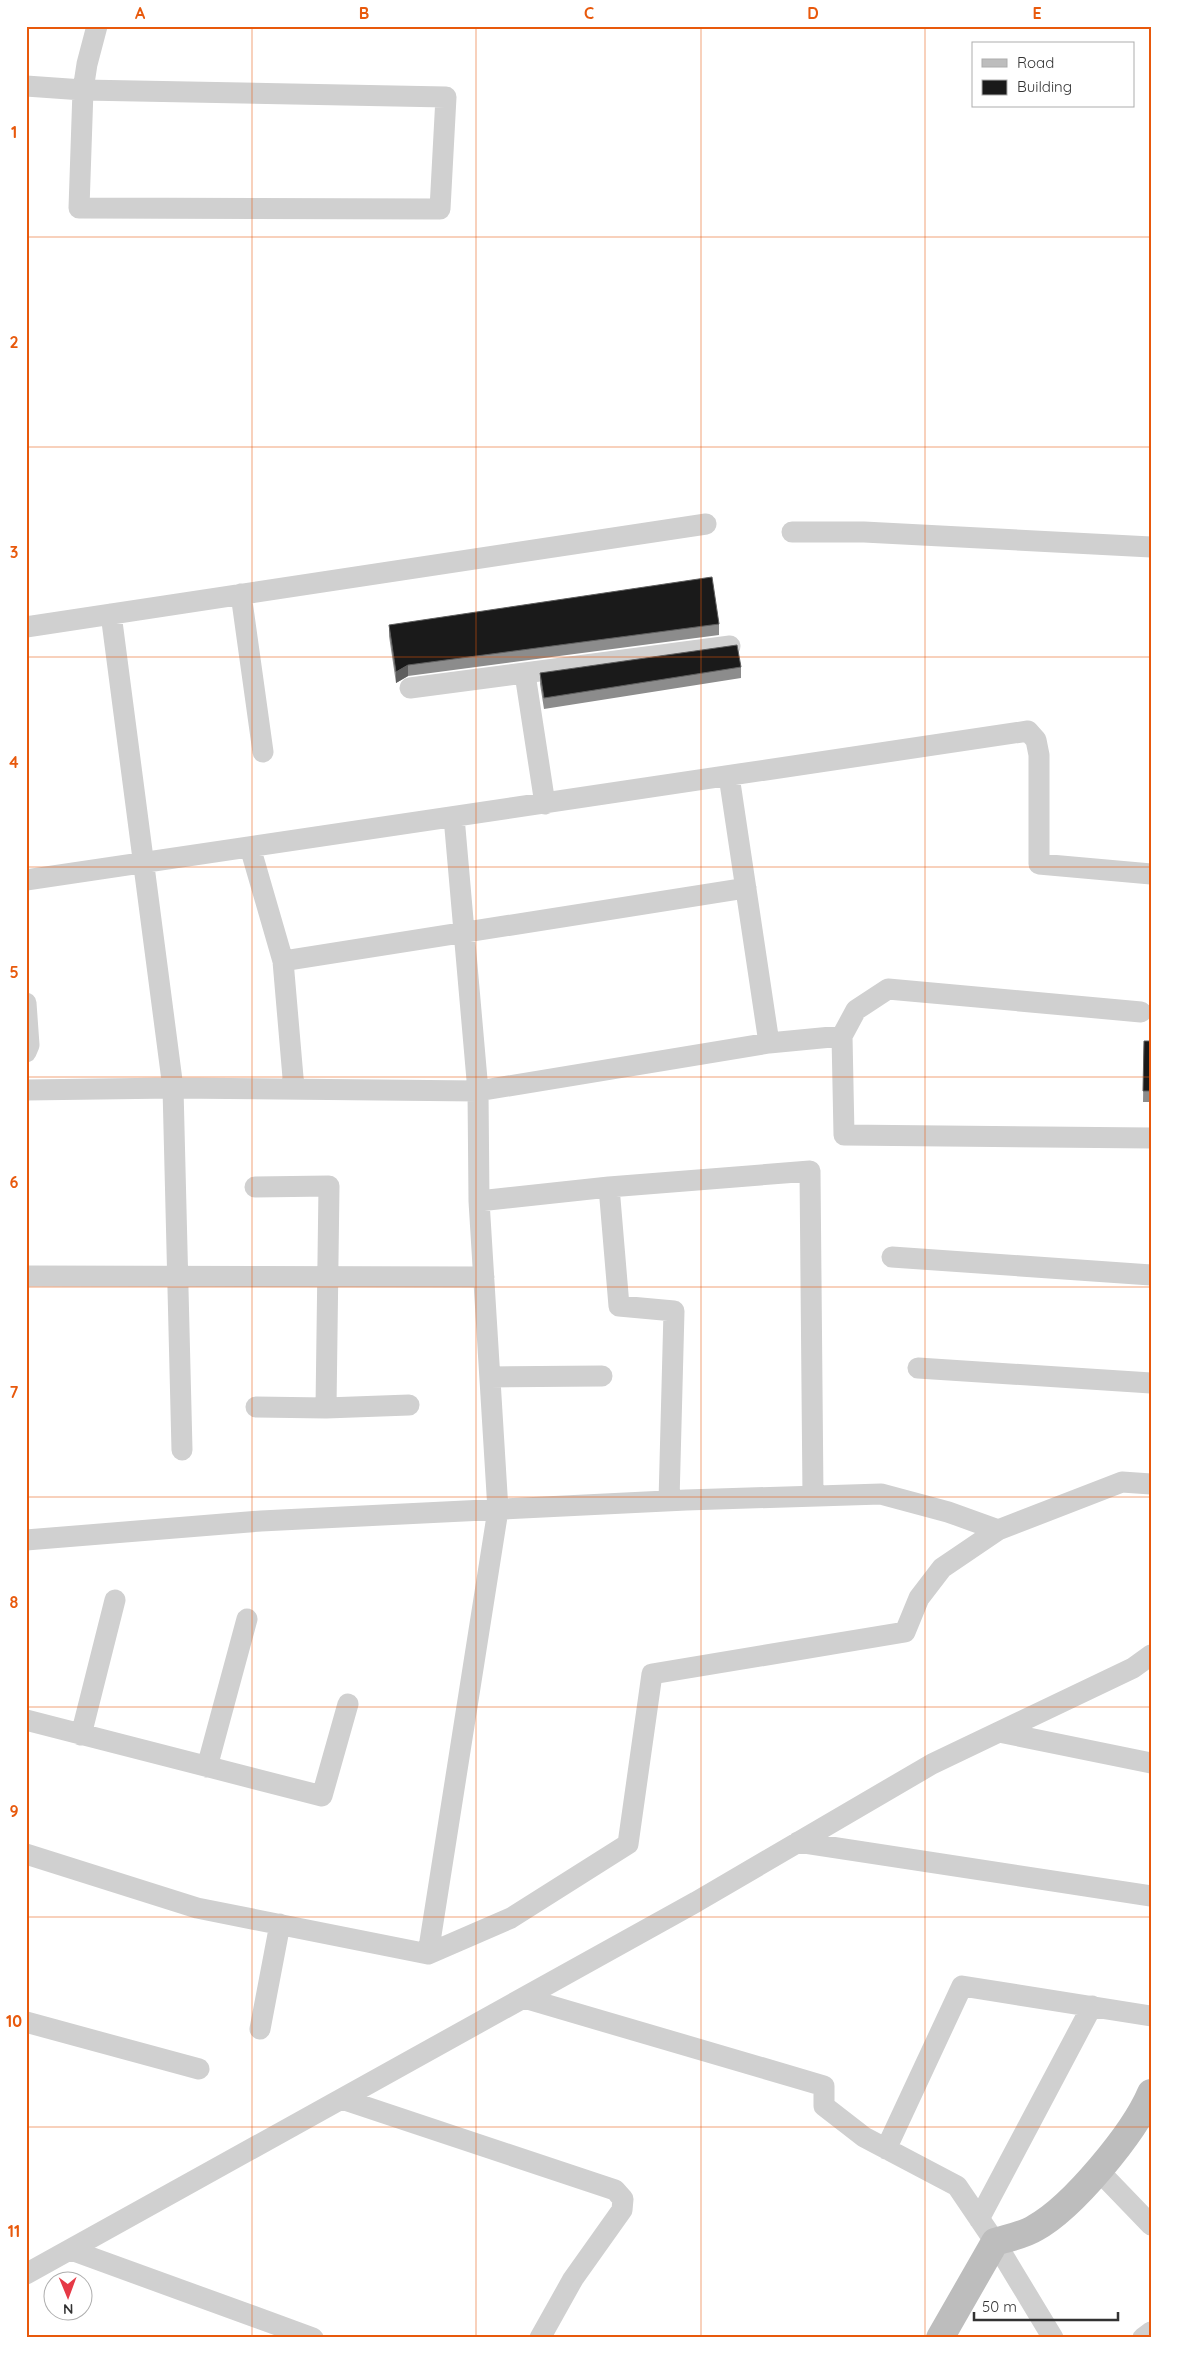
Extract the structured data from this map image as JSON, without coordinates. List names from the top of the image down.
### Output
{
  "legend": ["Road", "Building"],
  "scale_bar": "50 m",
  "north": "bottom",
  "grid": {
    "columns": [
      "A",
      "B",
      "C",
      "D",
      "E"
    ],
    "rows": [
      "1",
      "2",
      "3",
      "4",
      "5",
      "6",
      "7",
      "8",
      "9",
      "10",
      "11"
    ]
  }
}
